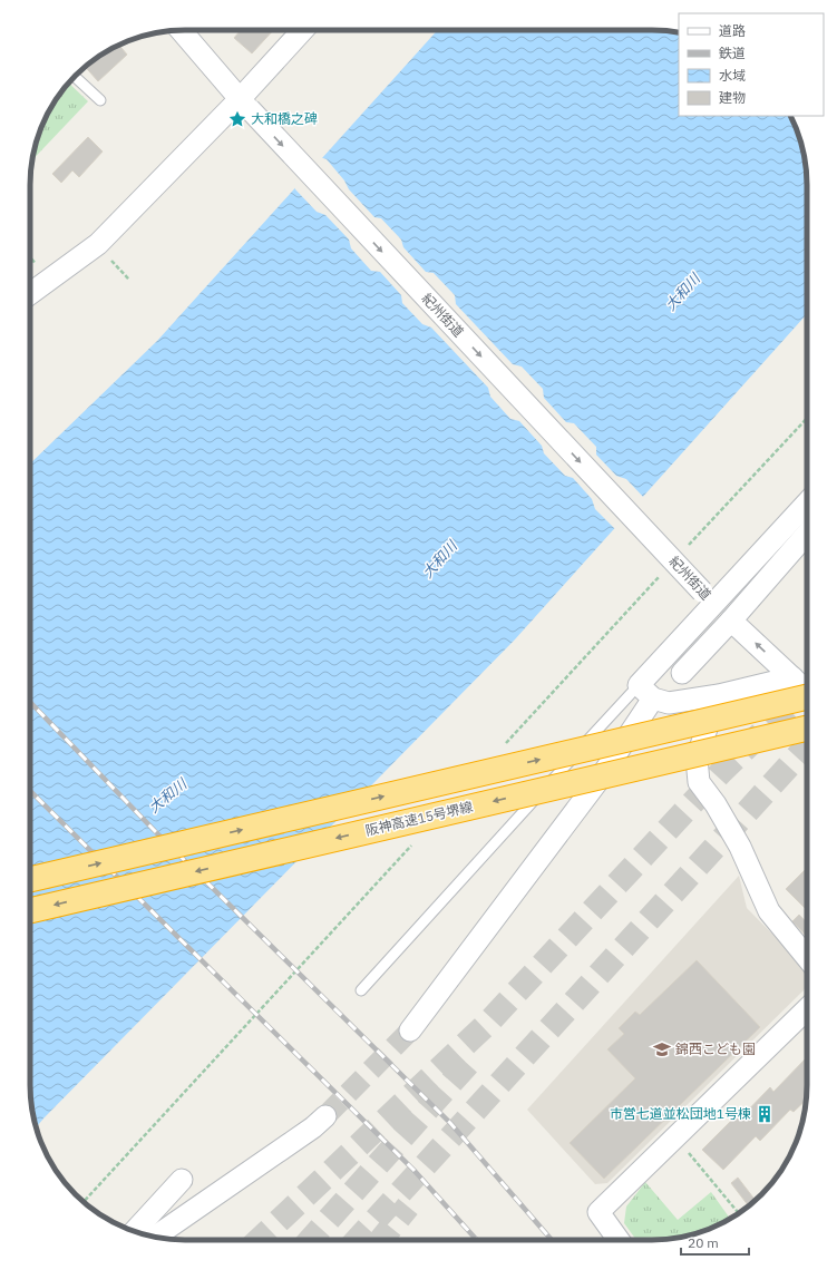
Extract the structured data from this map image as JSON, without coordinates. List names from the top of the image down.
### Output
{
  "streets": {
    "highway": ["阪神高速15号堺線"],
    "street": ["紀州街道"]
  },
  "one_way": ["紀州街道"],
  "water": ["大和川"],
  "places": {
    "place": ["大和橋之碑"],
    "school or university": ["錦西こども園"],
    "building": ["市営七道並松団地1号棟"]
  },
  "legend": [
    "道路",
    "鉄道",
    "水域",
    "建物"
  ],
  "scale_bar": "20 m"
}
